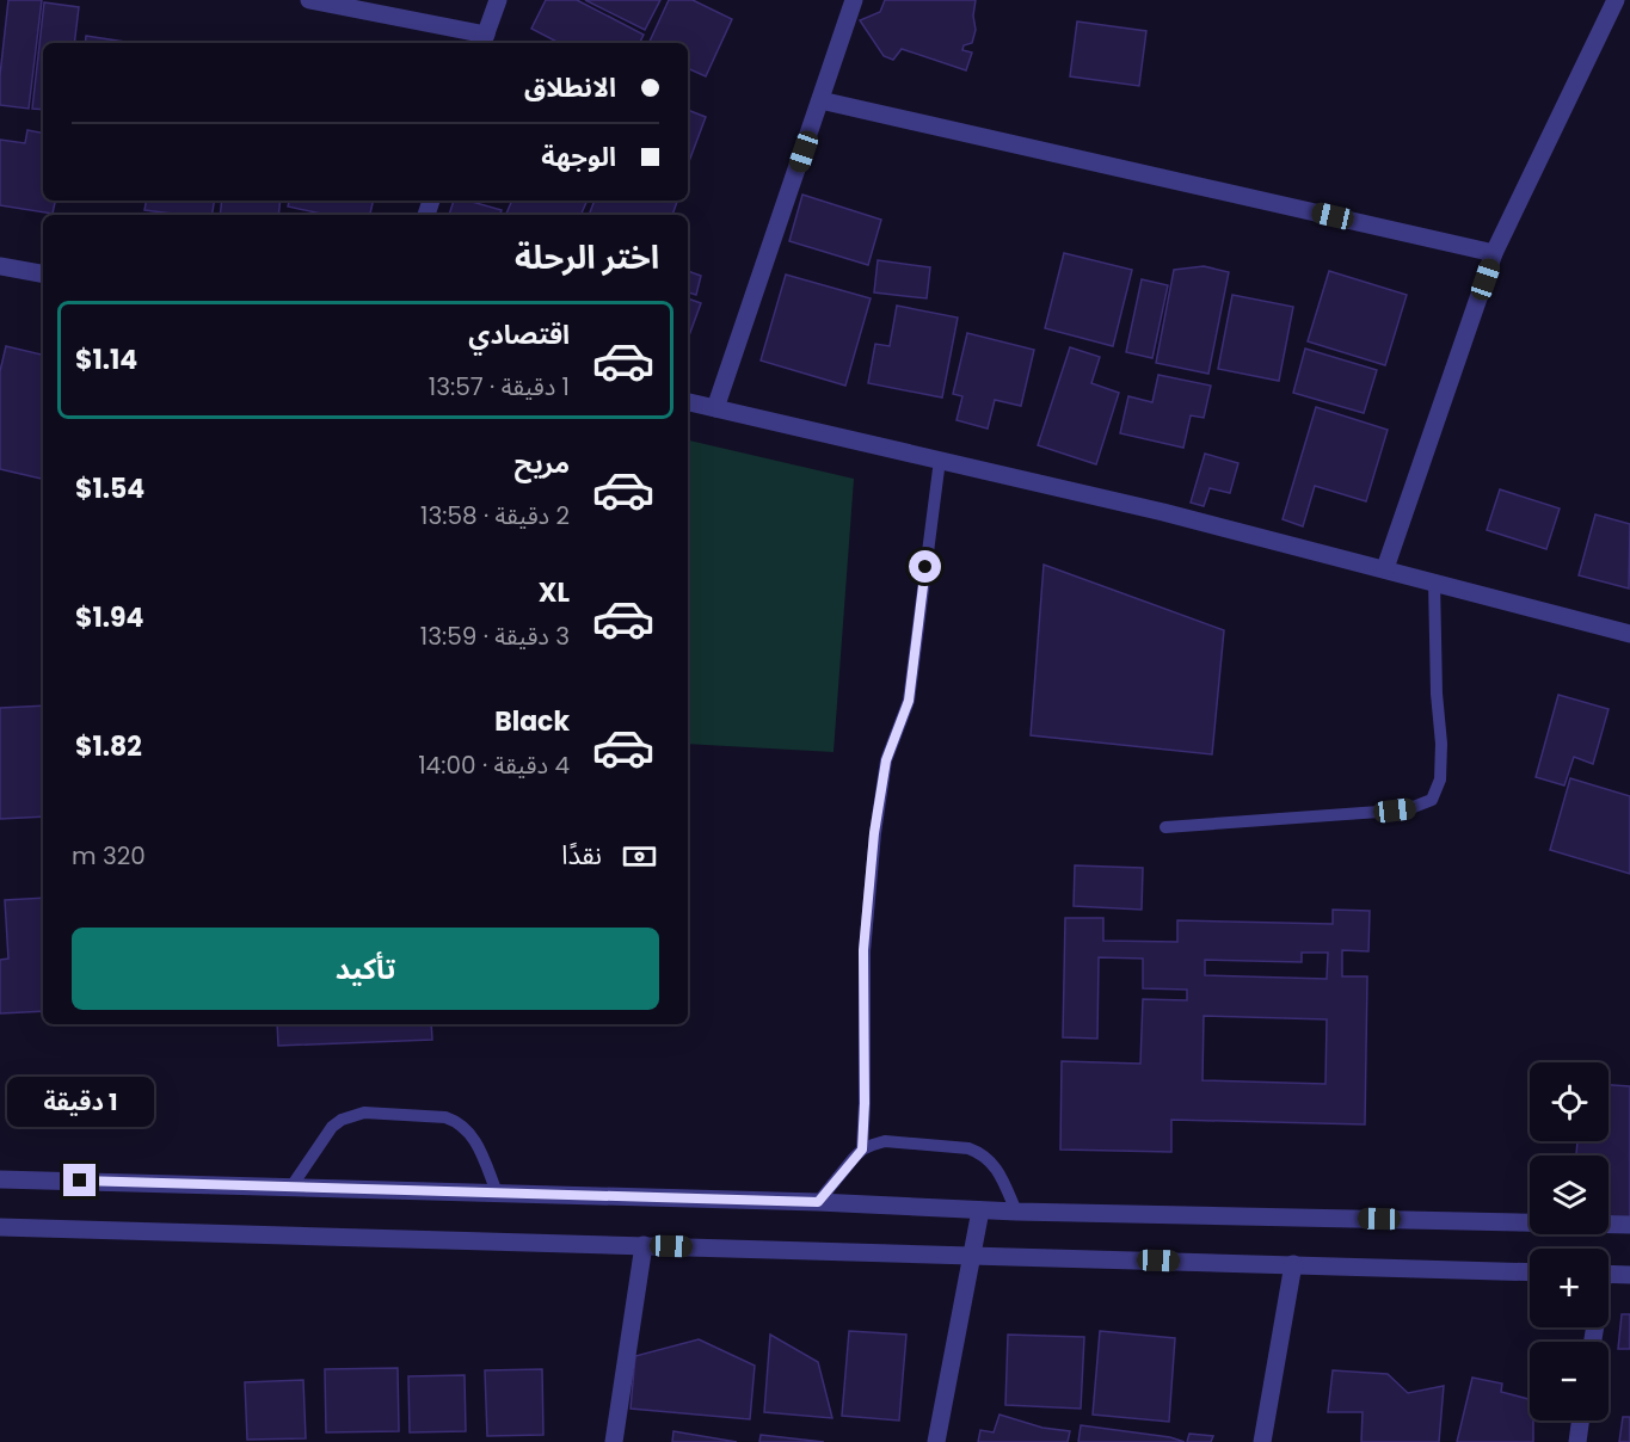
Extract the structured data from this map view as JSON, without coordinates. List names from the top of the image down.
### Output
{
  "page": {
    "banner": ["الانطلاق", "الوجهة"],
    "heading": "اختر الرحلة",
    "list": [
      {
        "name": "اقتصادي",
        "note": "1 دقيقة · 13:57",
        "value": "$1.14"
      },
      {
        "name": "مريح",
        "note": "2 دقيقة · 13:58",
        "value": "$1.54"
      },
      {
        "name": "XL",
        "note": "3 دقيقة · 13:59",
        "value": "$1.94"
      },
      {
        "name": "Black",
        "note": "4 دقيقة · 14:00",
        "value": "$1.82"
      }
    ],
    "pay": ["نقدًا", "320 m"],
    "buttons": "تأكيد",
    "map_buttons": ["+", "−"],
    "bubble": "1 دقيقة"
  }
}
